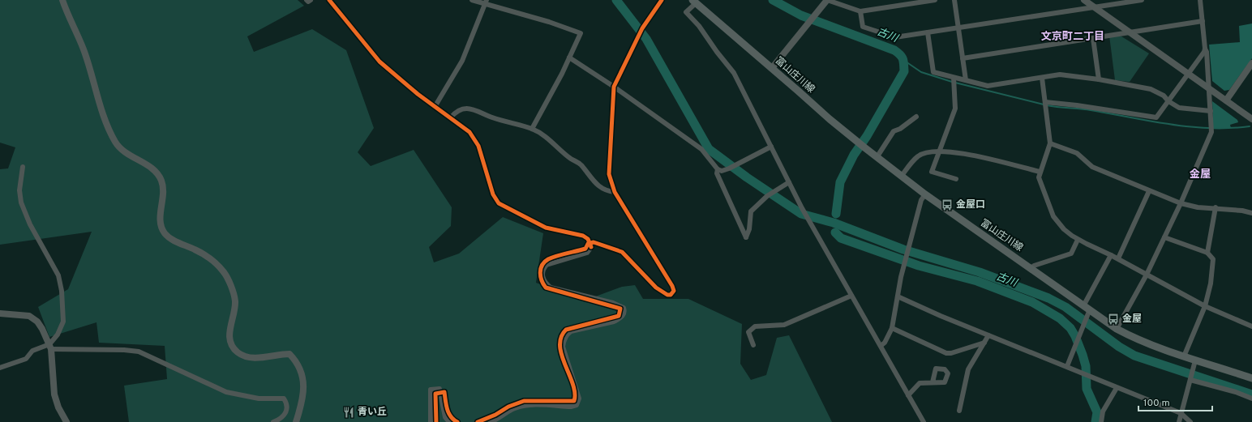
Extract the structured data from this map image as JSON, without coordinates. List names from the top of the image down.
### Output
{
  "streets": {
    "main road": ["富山庄川線"]
  },
  "districts": ["文京町二丁目", "金屋"],
  "water": ["古川"],
  "places": {
    "bus stop": ["金屋口", "金屋"],
    "restaurant": ["青い丘"]
  },
  "scale_bar": "100 m"
}
